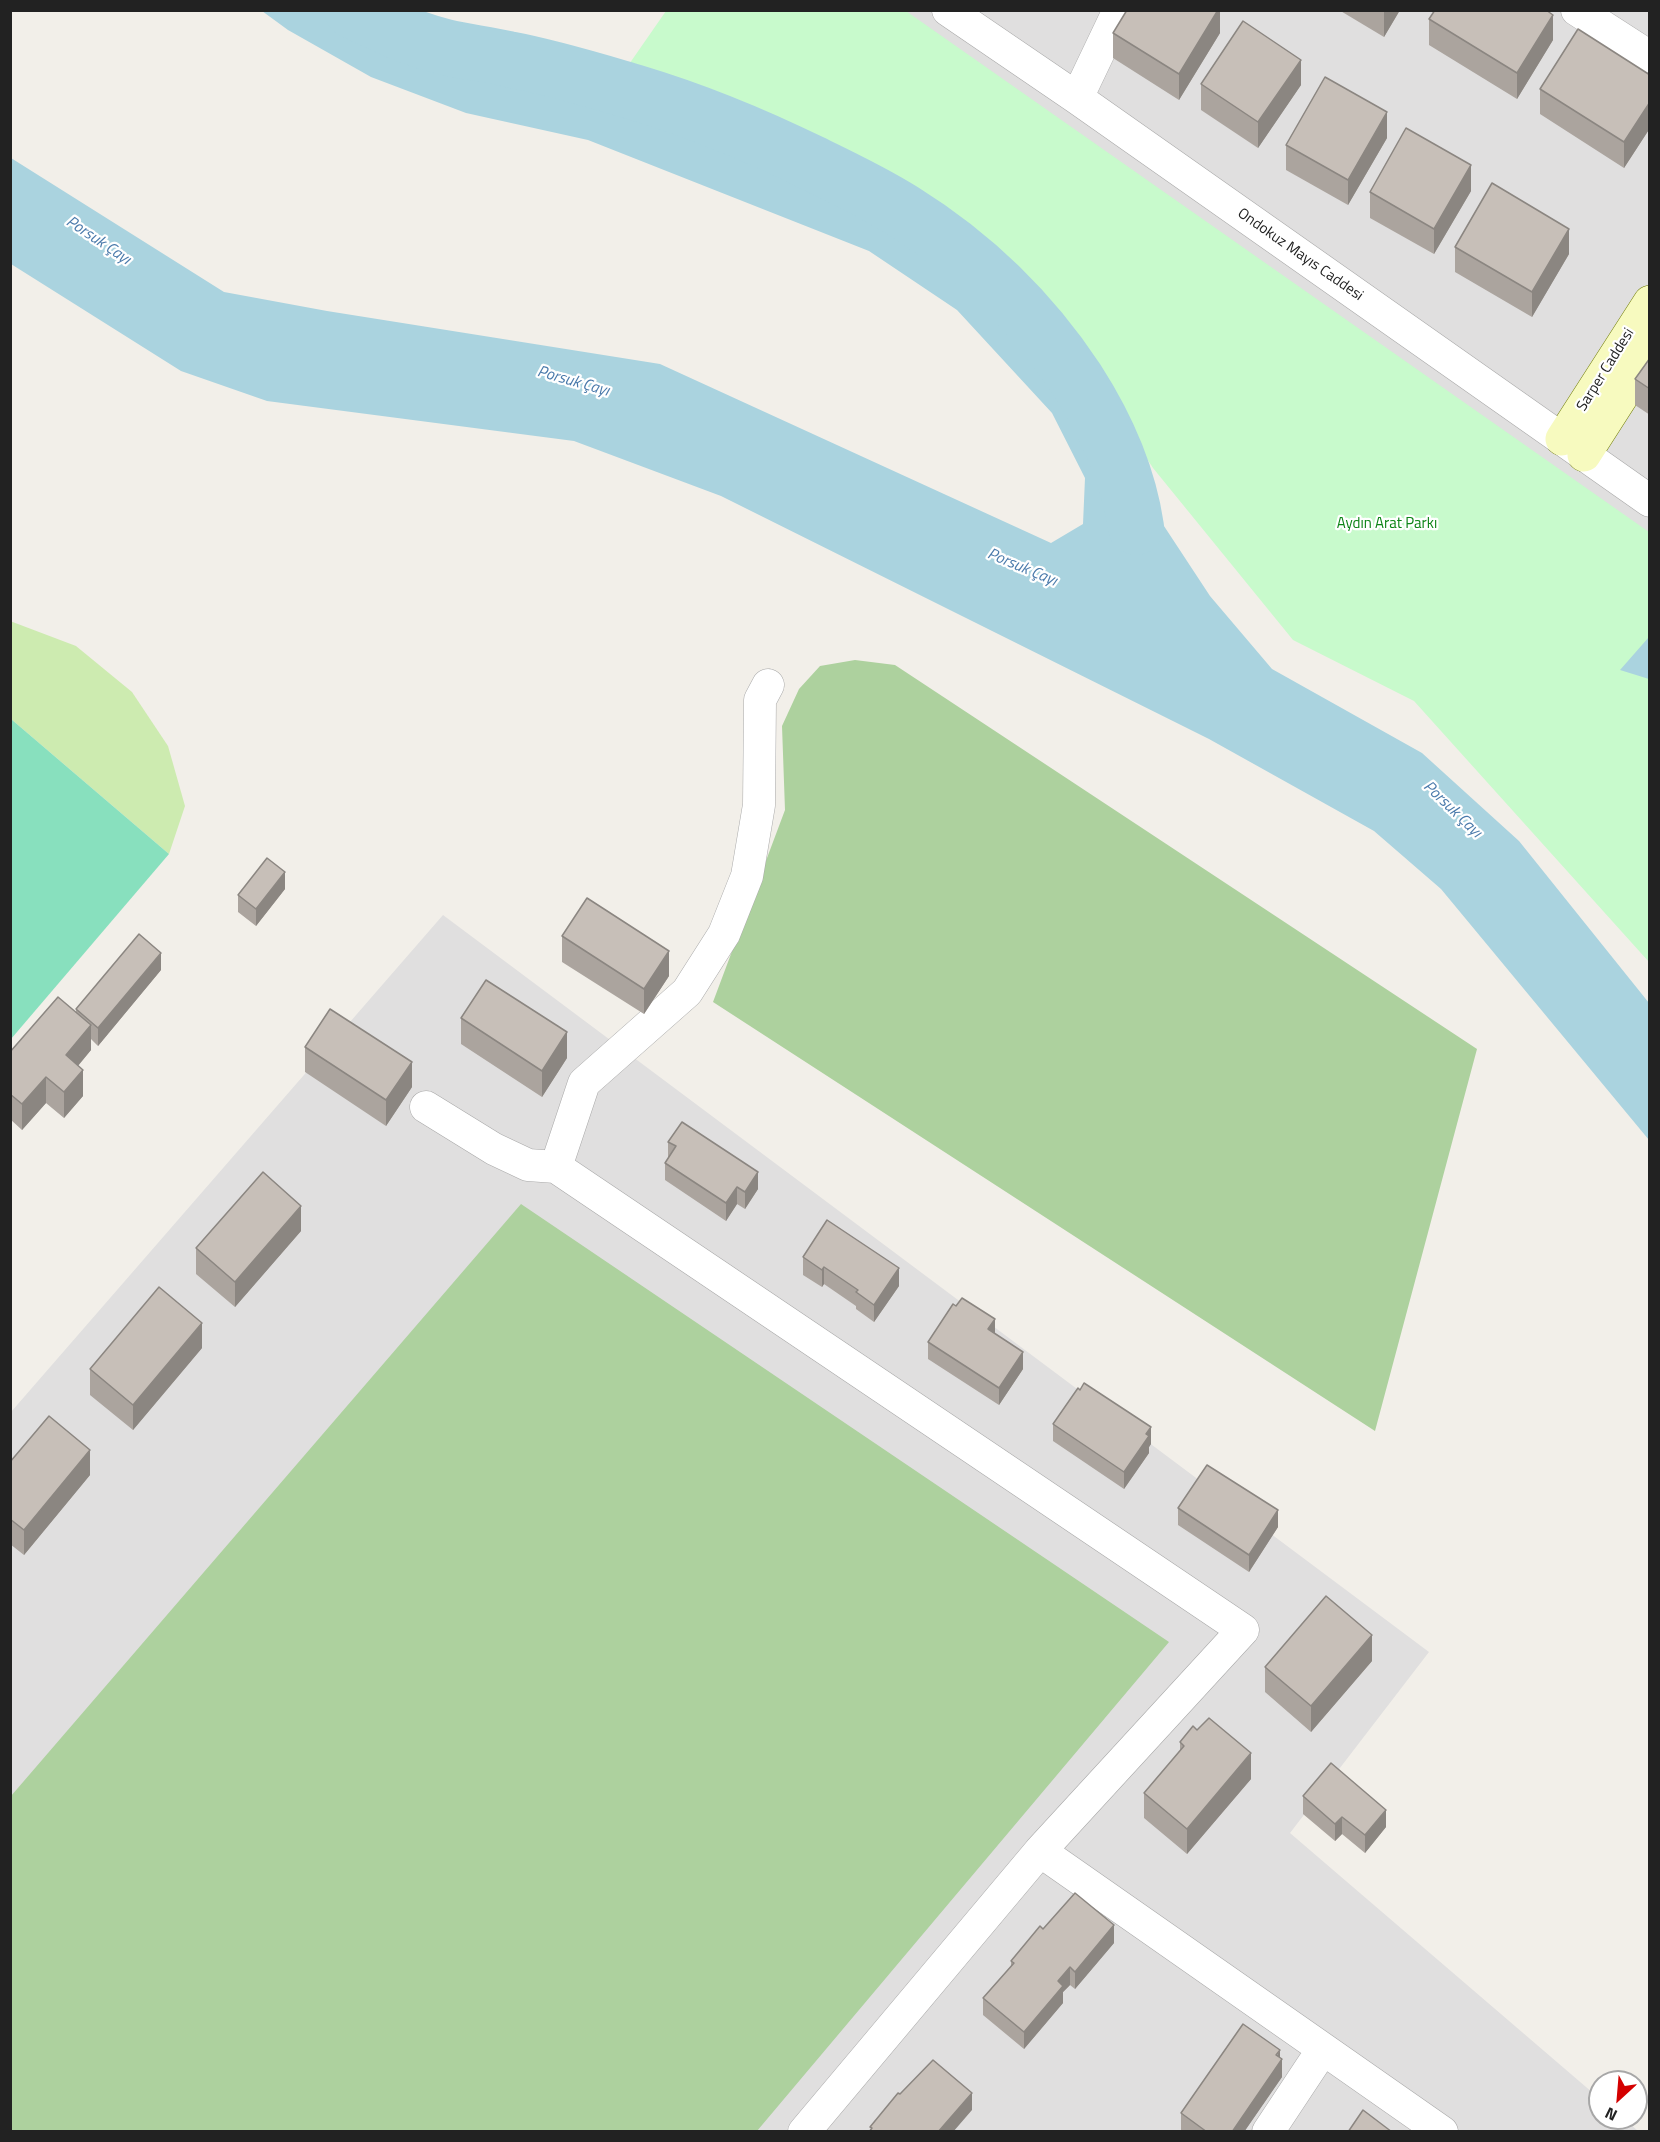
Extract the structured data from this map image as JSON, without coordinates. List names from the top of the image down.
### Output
{
  "streets": {
    "main road": ["Sarper Caddesi"],
    "street": ["Ondokuz Mayıs Caddesi"]
  },
  "crossings": [
    ["Ondokuz Mayıs Caddesi", "Sarper Caddesi"]
  ],
  "water": ["Porsuk Çayı"],
  "parks": ["Aydın Arat Parkı"],
  "north": "bottom left"
}
